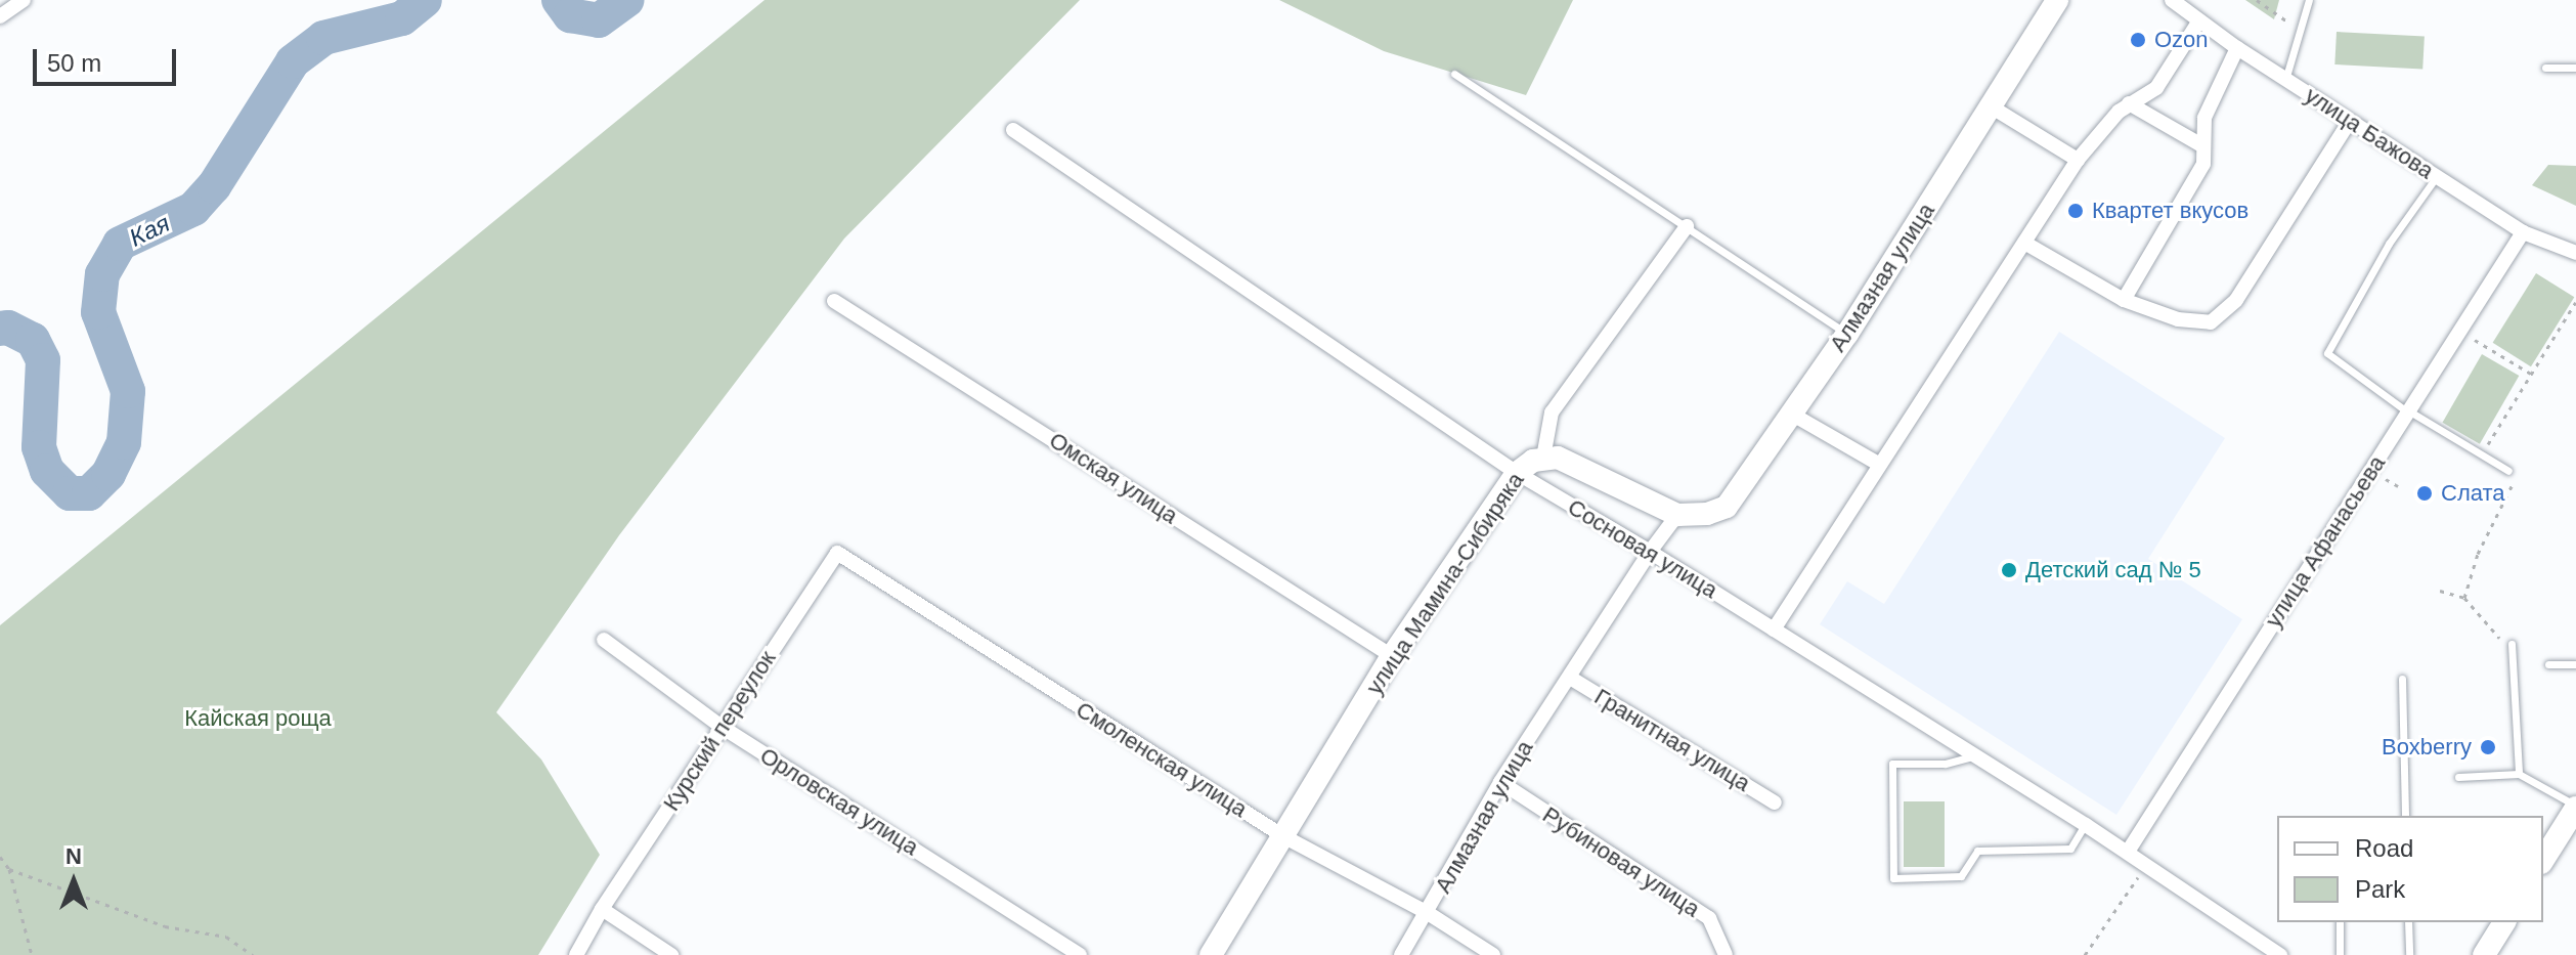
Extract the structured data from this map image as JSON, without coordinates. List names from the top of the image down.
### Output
{
  "streets": {
    "street": [
      "улица Бажова",
      "Алмазная улица",
      "Омская улица",
      "улица Афанасьева",
      "Сосновая улица",
      "улица Мамина-Сибиряка",
      "Курский переулок",
      "Гранитная улица",
      "Смоленская улица",
      "Орловская улица",
      "Рубиновая улица"
    ]
  },
  "crossings": [
    ["улица Бажова", "улица Афанасьева"],
    ["Алмазная улица", "Сосновая улица"],
    ["Алмазная улица", "Гранитная улица"],
    ["Алмазная улица", "Смоленская улица"],
    ["Алмазная улица", "Рубиновая улица"],
    ["Омская улица", "улица Мамина-Сибиряка"],
    ["улица Афанасьева", "Сосновая улица"],
    ["Сосновая улица", "улица Мамина-Сибиряка"],
    ["улица Мамина-Сибиряка", "Смоленская улица"],
    ["Курский переулок", "Смоленская улица"],
    ["Курский переулок", "Орловская улица"]
  ],
  "water": ["Кая"],
  "parks": ["Кайская роща"],
  "places": [
    "Ozon",
    "Квартет вкусов",
    "Слата",
    "Детский сад № 5",
    "Boxberry"
  ],
  "legend": ["Road", "Park"],
  "scale_bar": "50 m",
  "north": "top"
}
